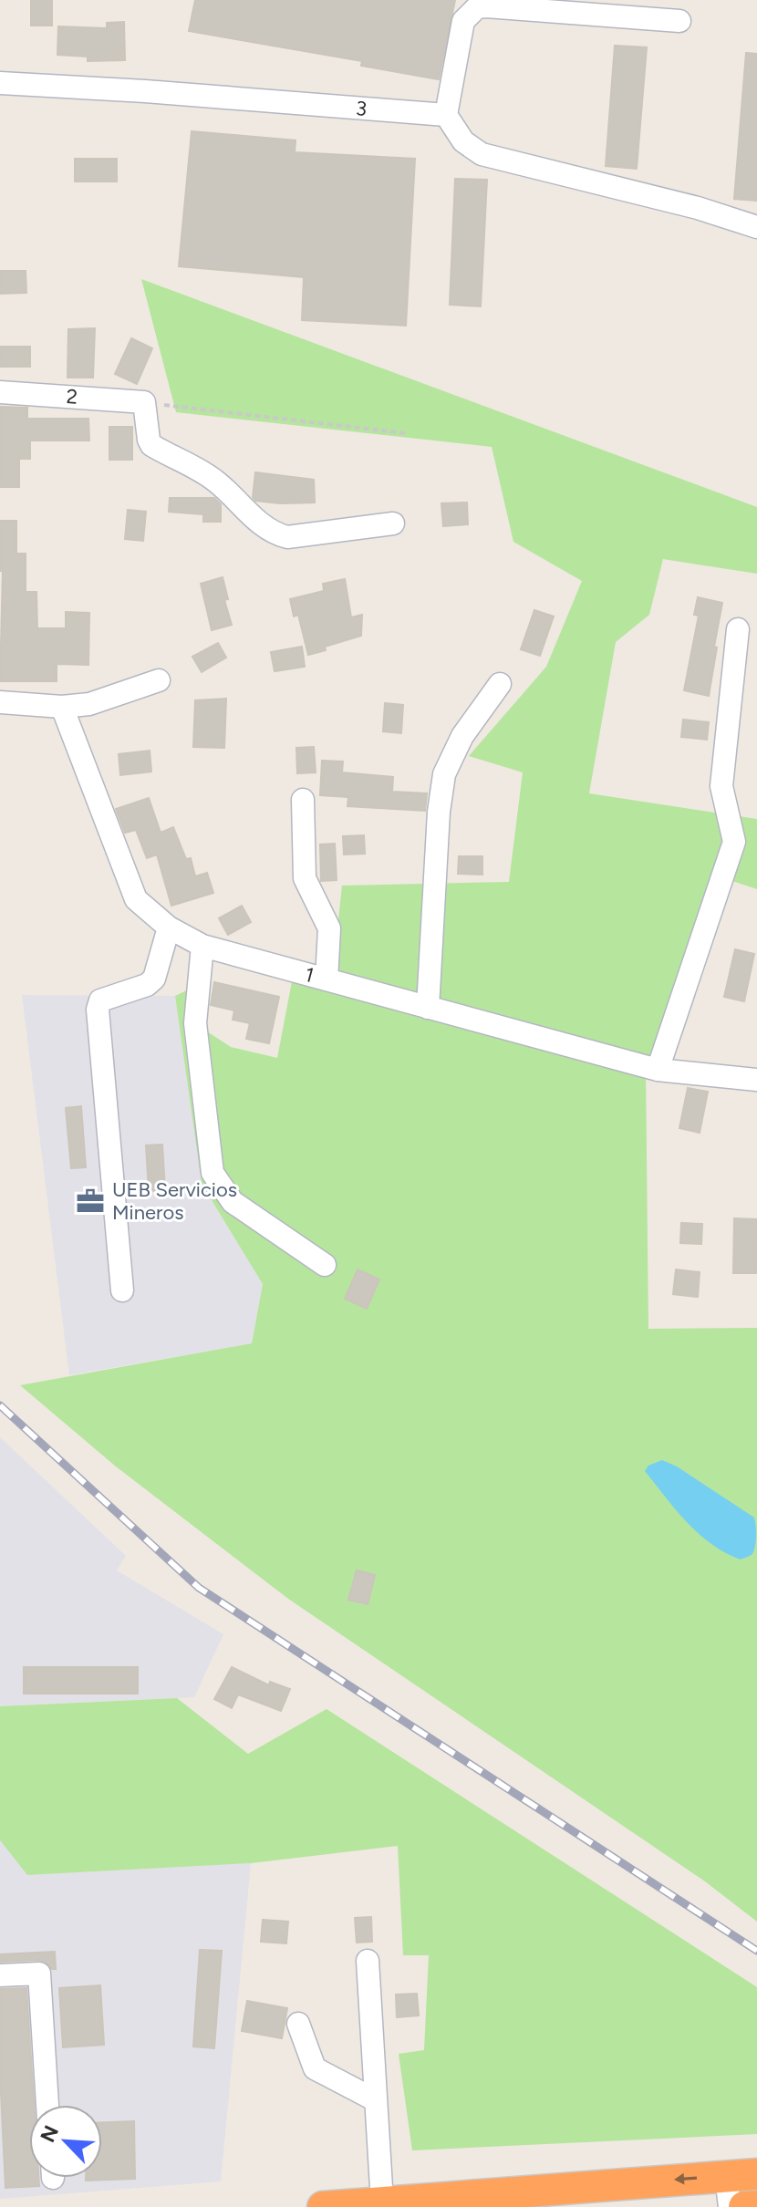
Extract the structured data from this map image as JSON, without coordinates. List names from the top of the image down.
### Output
{
  "streets": {
    "street": ["3", "2", "1"]
  },
  "places": {
    "office": ["UEB Servicios Mineros"]
  },
  "north": "top left"
}
